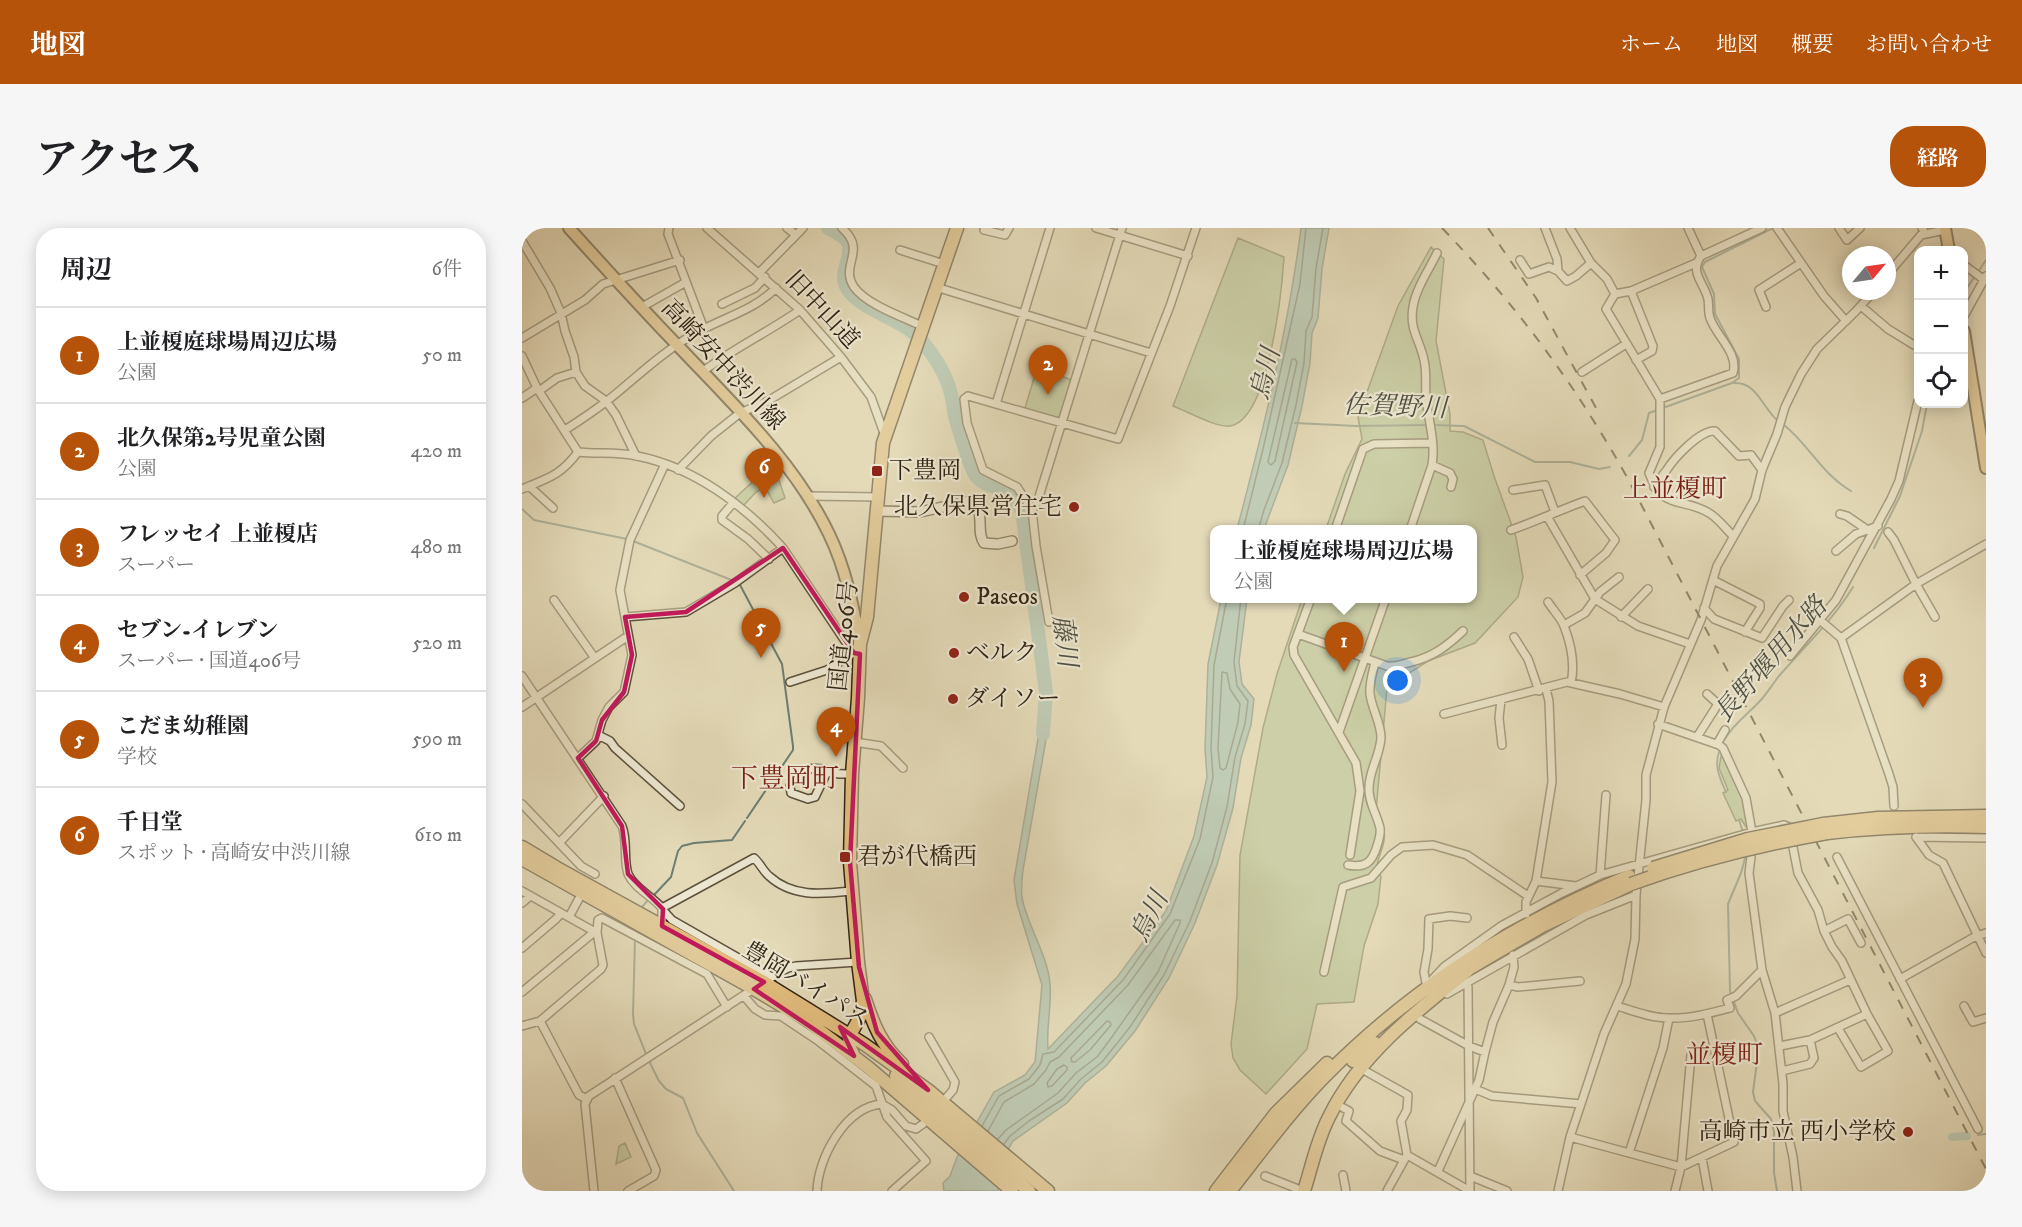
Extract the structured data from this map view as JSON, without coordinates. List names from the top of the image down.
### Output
{
  "streets": {
    "highway": ["国道406号", "豊岡バイパス"],
    "main road": ["高崎安中渋川線"],
    "street": ["旧中山道"]
  },
  "crossings": [
    ["旧中山道", "国道406号"],
    ["高崎安中渋川線", "国道406号"],
    ["国道406号", "豊岡バイパス"]
  ],
  "districts": ["上並榎町", "下豊岡町", "並榎町"],
  "water": [
    "烏川",
    "佐賀野川",
    "藤川",
    "長野堰用水路"
  ],
  "places": {
    "transit": ["下豊岡", "君が代橋西"],
    "other": [
      "北久保県営住宅",
      "Paseos",
      "ベルク",
      "ダイソー",
      "高崎市立 西小学校"
    ]
  },
  "north": "top right",
  "page": {
    "header": "地図",
    "nav": [
      "ホーム",
      "地図",
      "概要",
      "お問い合わせ"
    ],
    "title": "アクセス",
    "buttons": "経路",
    "heading": ["周辺", "6件"],
    "map_buttons": ["+", "−"],
    "list": [
      {
        "mark": "1",
        "name": "上並榎庭球場周辺広場",
        "note": "公園",
        "value": "50 m"
      },
      {
        "mark": "2",
        "name": "北久保第2号児童公園",
        "note": "公園",
        "value": "420 m"
      },
      {
        "mark": "3",
        "name": "フレッセイ 上並榎店",
        "note": "スーパー",
        "value": "480 m"
      },
      {
        "mark": "4",
        "name": "セブン-イレブン",
        "note": "スーパー · 国道406号",
        "value": "520 m"
      },
      {
        "mark": "5",
        "name": "こだま幼稚園",
        "note": "学校",
        "value": "590 m"
      },
      {
        "mark": "6",
        "name": "千日堂",
        "note": "スポット · 高崎安中渋川線",
        "value": "610 m"
      }
    ],
    "pins": [
      "2",
      "6",
      "5",
      "1",
      "3",
      "4"
    ],
    "popup": ["上並榎庭球場周辺広場", "公園"]
  }
}
